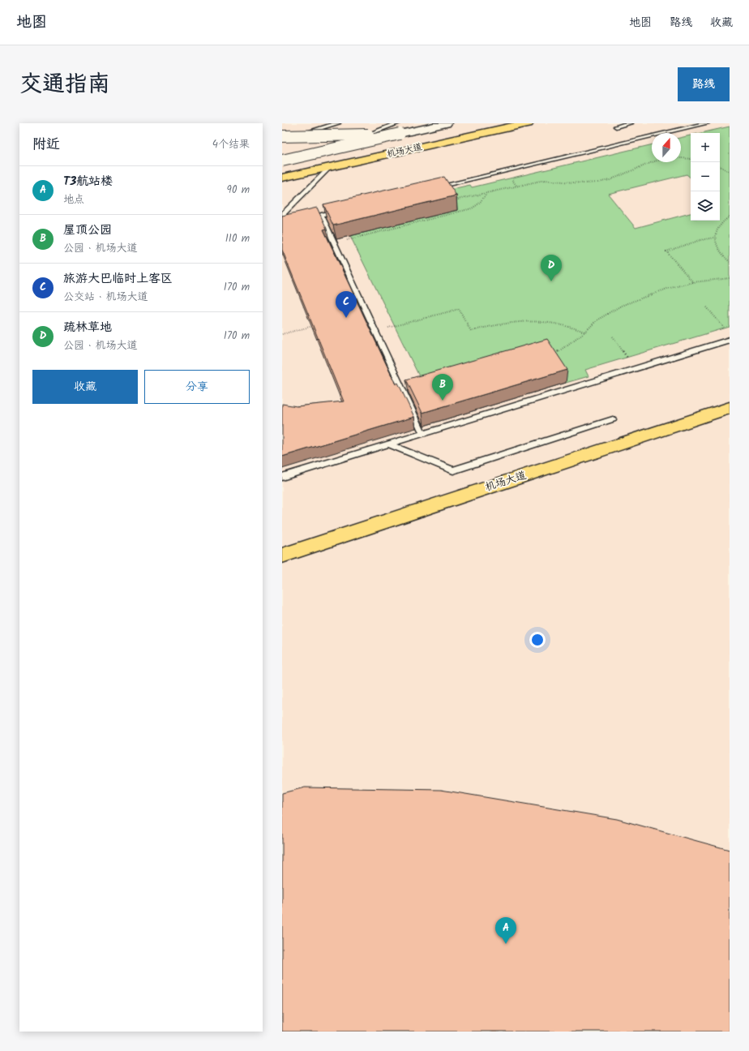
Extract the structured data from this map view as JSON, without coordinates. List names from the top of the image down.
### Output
{
  "streets": {
    "highway": ["机场大道"]
  },
  "north": "top",
  "page": {
    "header": "地图",
    "nav": ["地图", "路线", "收藏"],
    "title": "交通指南",
    "buttons": [
      "路线",
      ["收藏", "分享"]
    ],
    "heading": ["附近", "4个结果"],
    "map_buttons": ["+", "−"],
    "list": [
      {
        "mark": "A",
        "name": "T3航站楼",
        "note": "地点",
        "value": "90 m"
      },
      {
        "mark": "B",
        "name": "屋顶公园",
        "note": "公园 · 机场大道",
        "value": "110 m"
      },
      {
        "mark": "C",
        "name": "旅游大巴临时上客区",
        "note": "公交站 · 机场大道",
        "value": "170 m"
      },
      {
        "mark": "D",
        "name": "疏林草地",
        "note": "公园 · 机场大道",
        "value": "170 m"
      }
    ],
    "pins": [
      "D",
      "C",
      "B",
      "A"
    ]
  }
}
